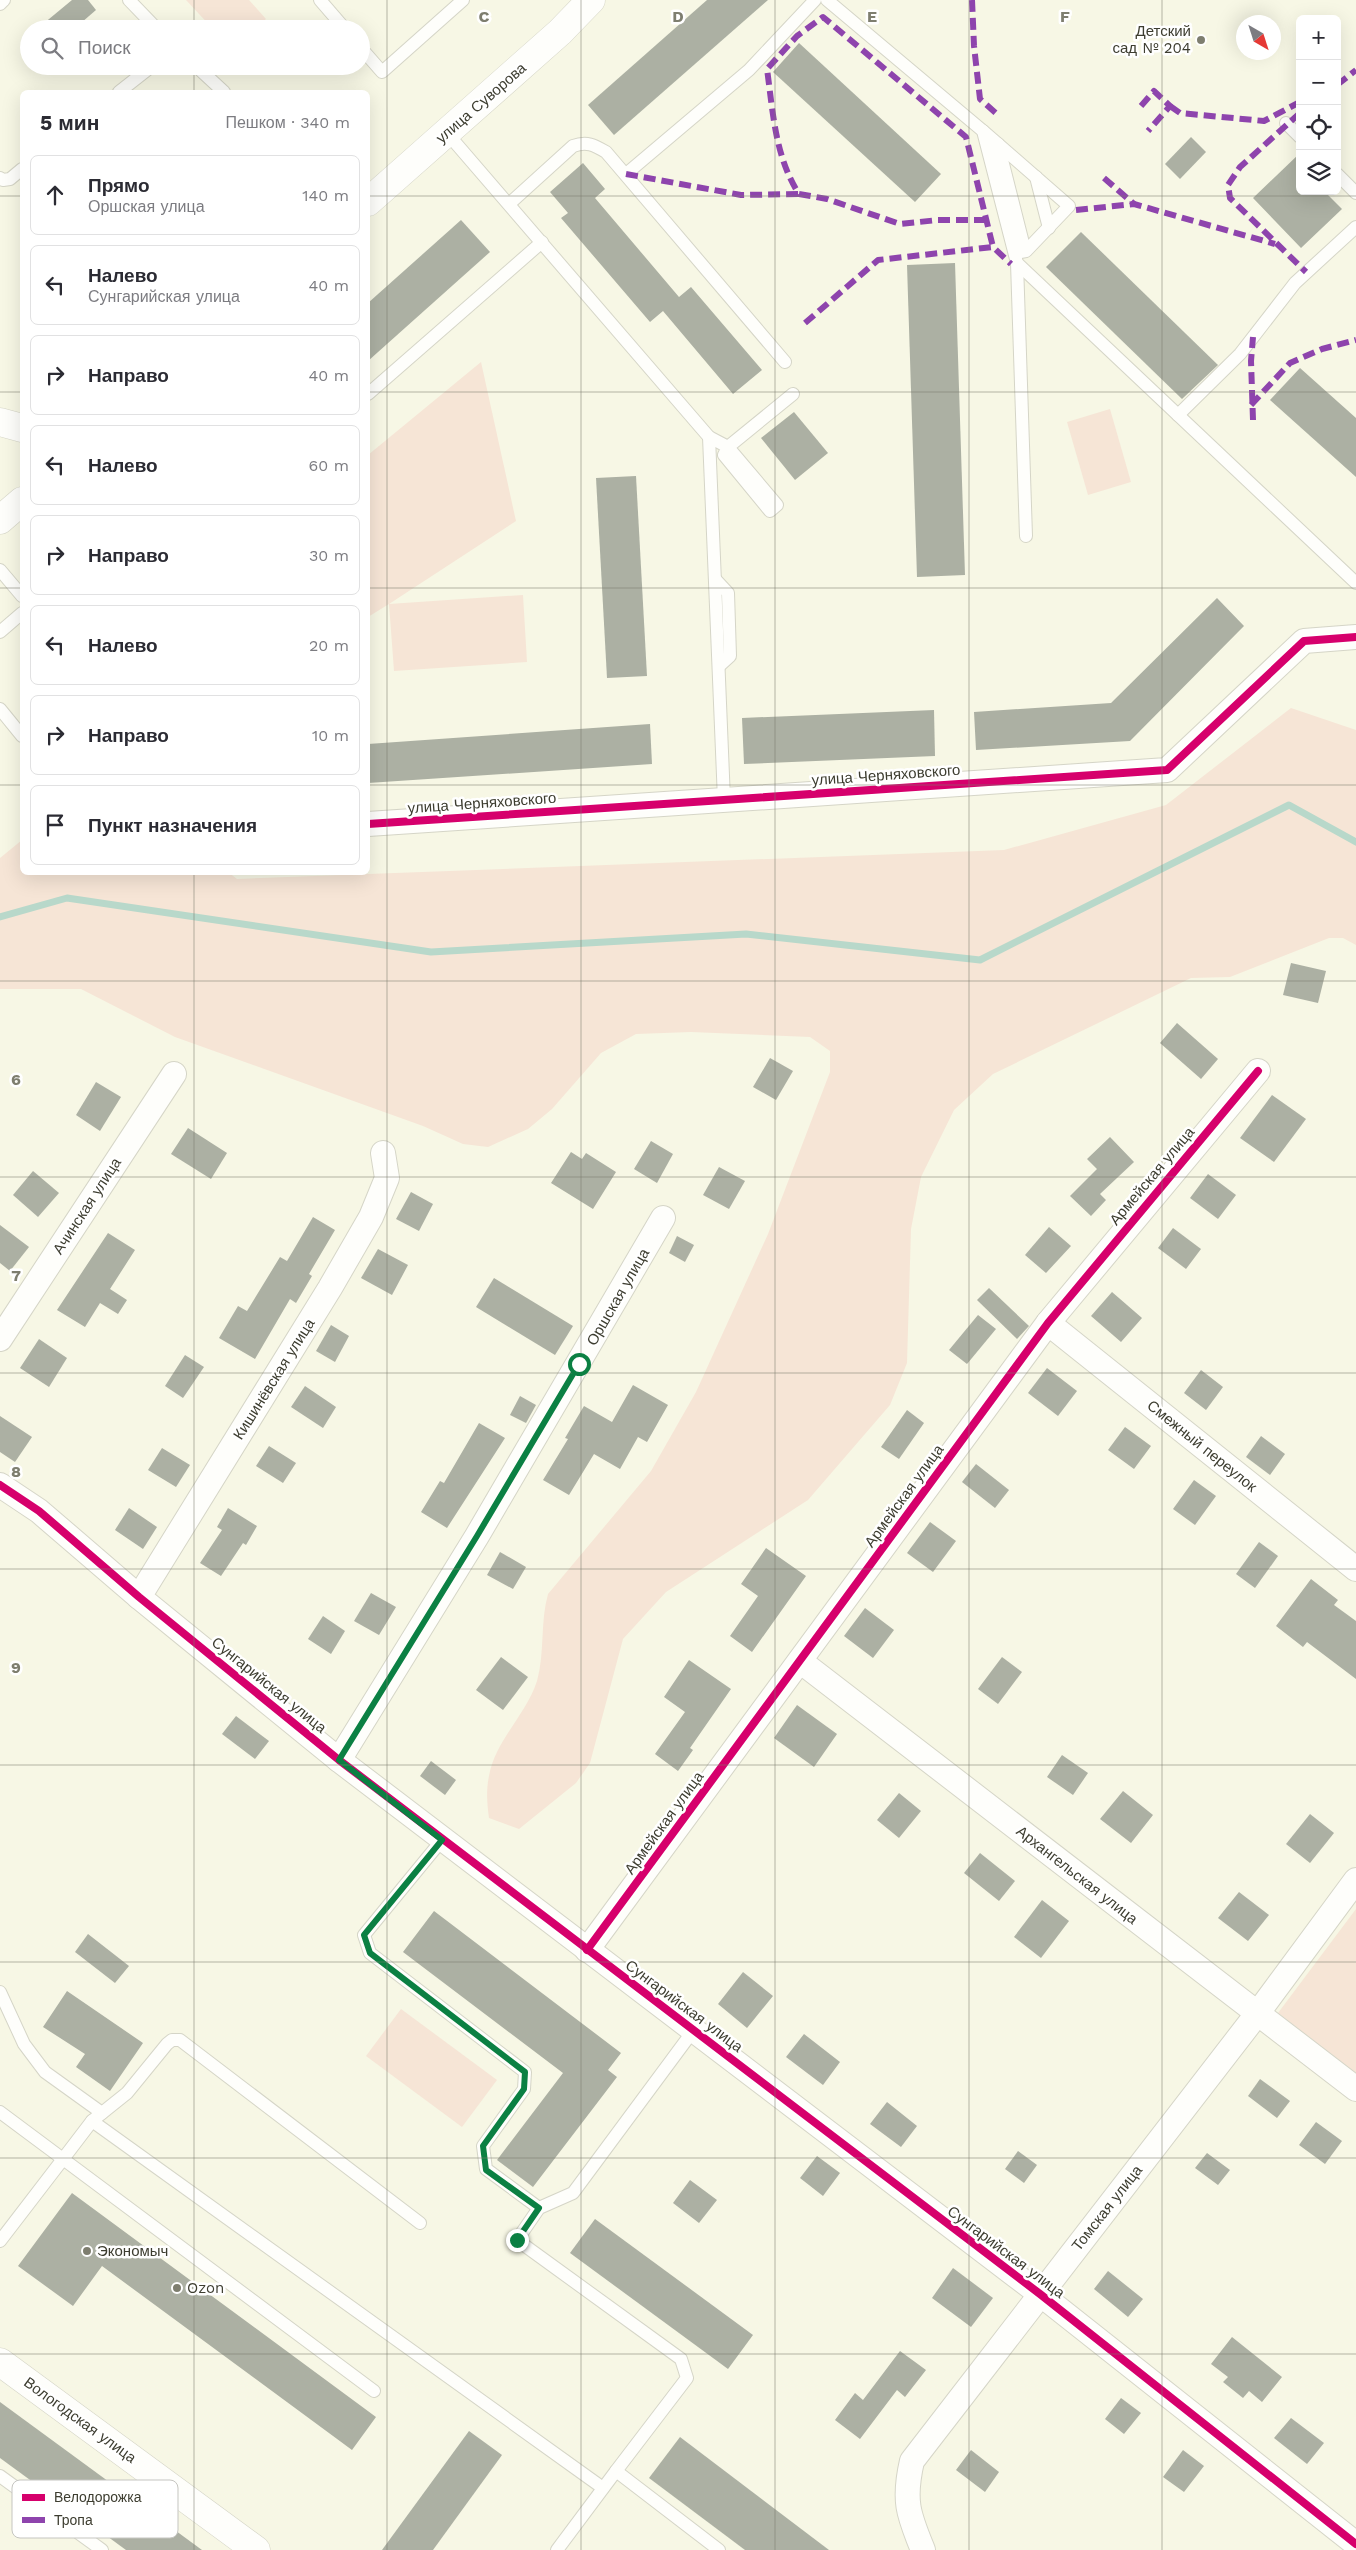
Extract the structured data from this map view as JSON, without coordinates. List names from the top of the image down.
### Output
{
  "streets": {
    "street": [
      "улица Суворова",
      "улица Черняховского",
      "Армейская улица",
      "Ачинская улица",
      "Оршская улица",
      "Кишинёвская улица",
      "Смежный переулок",
      "Сунгарийская улица",
      "Архангельская улица",
      "Томская улица",
      "Вологодская улица"
    ]
  },
  "crossings": [
    ["Армейская улица", "Смежный переулок"],
    ["Армейская улица", "Сунгарийская улица"],
    ["Армейская улица", "Архангельская улица"],
    ["Оршская улица", "Сунгарийская улица"],
    ["Кишинёвская улица", "Сунгарийская улица"],
    ["Сунгарийская улица", "Томская улица"],
    ["Архангельская улица", "Томская улица"]
  ],
  "places": ["Детский сад № 204", "Экономыч", "Ozon"],
  "legend": ["Велодорожка", "Тропа"],
  "north": "bottom right",
  "page": {
    "map_buttons": ["+", "−"],
    "search": "Поиск",
    "heading": ["5 мин", "Пешком · 340 m"],
    "list": [
      ["Прямо", "Оршская улица", "140 m"],
      ["Налево", "Сунгарийская улица", "40 m"],
      ["Направо", "40 m"],
      ["Налево", "60 m"],
      ["Направо", "30 m"],
      ["Налево", "20 m"],
      ["Направо", "10 m"],
      "Пункт назначения"
    ]
  },
  "grid": {
    "columns": [
      "C",
      "D",
      "E",
      "F"
    ],
    "rows": [
      "6",
      "7",
      "8",
      "9"
    ]
  }
}
